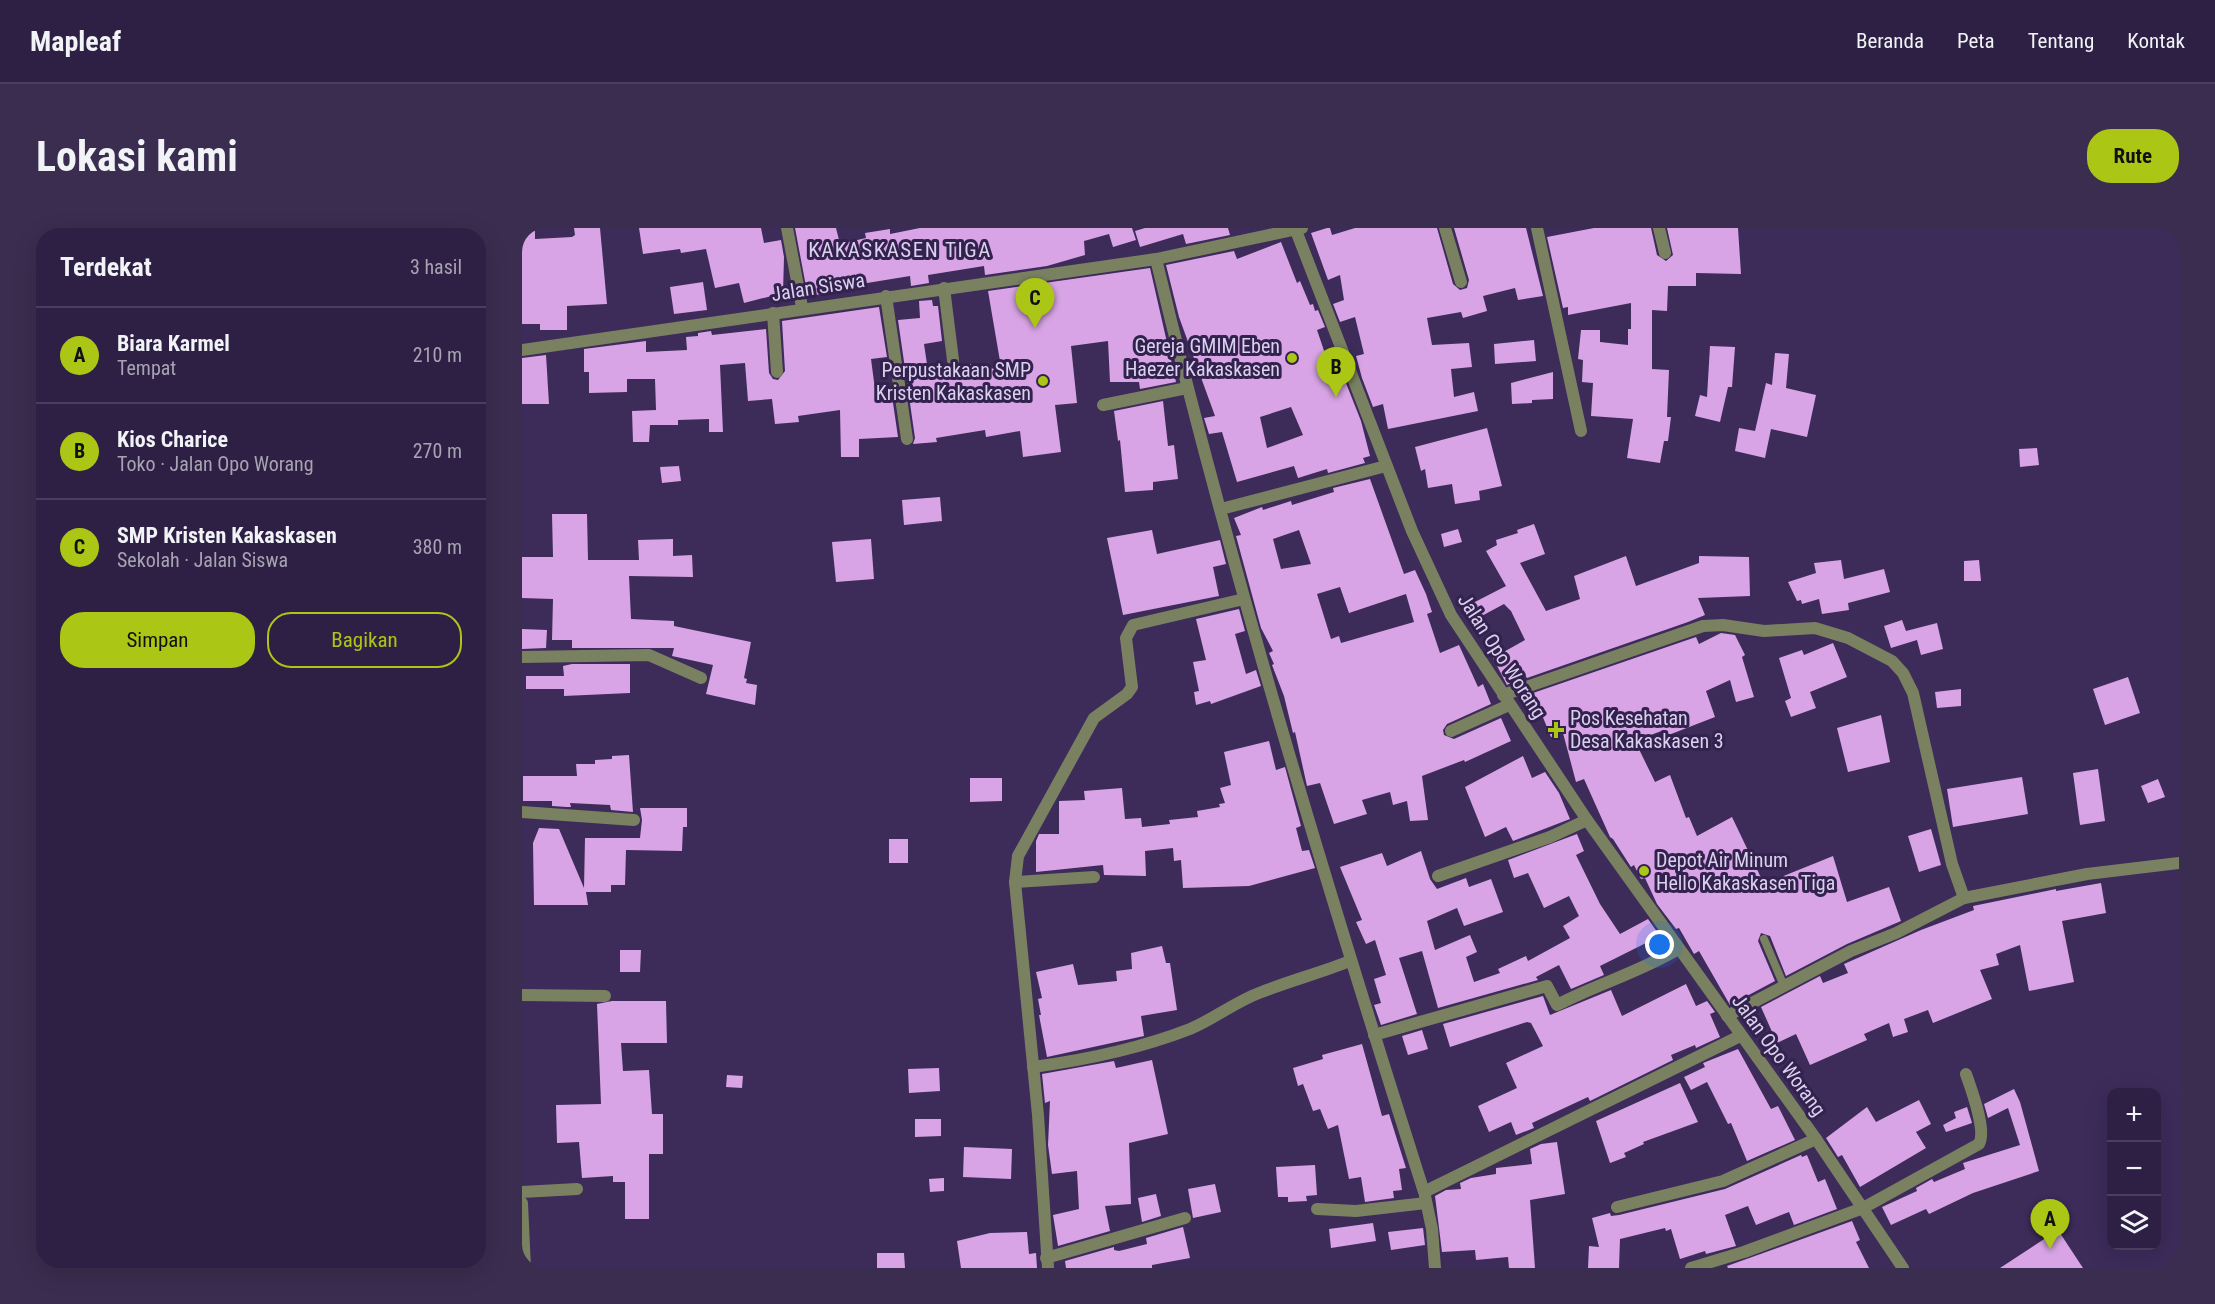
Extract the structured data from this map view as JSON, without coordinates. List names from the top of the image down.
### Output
{
  "streets": {
    "street": ["Jalan Siswa", "Jalan Opo Worang"]
  },
  "crossings": [
    ["Jalan Siswa", "Jalan Opo Worang"]
  ],
  "districts": ["KAKASKASEN TIGA"],
  "places": {
    "other": ["Gereja GMIM Eben Haezer Kakaskasen", "Perpustakaan SMP Kristen Kakaskasen", "Depot Air Minum Hello Kakaskasen Tiga"],
    "health": ["Pos Kesehatan Desa Kakaskasen 3"]
  },
  "page": {
    "header": "Mapleaf",
    "nav": [
      "Beranda",
      "Peta",
      "Tentang",
      "Kontak"
    ],
    "buttons": [
      "Rute",
      ["Simpan", "Bagikan"]
    ],
    "title": "Lokasi kami",
    "heading": ["Terdekat", "3 hasil"],
    "pins": ["C", "B", "A"],
    "list": [
      {
        "mark": "A",
        "name": "Biara Karmel",
        "note": "Tempat",
        "value": "210 m"
      },
      {
        "mark": "B",
        "name": "Kios Charice",
        "note": "Toko · Jalan Opo Worang",
        "value": "270 m"
      },
      {
        "mark": "C",
        "name": "SMP Kristen Kakaskasen",
        "note": "Sekolah · Jalan Siswa",
        "value": "380 m"
      }
    ],
    "map_buttons": ["+", "−"]
  }
}
